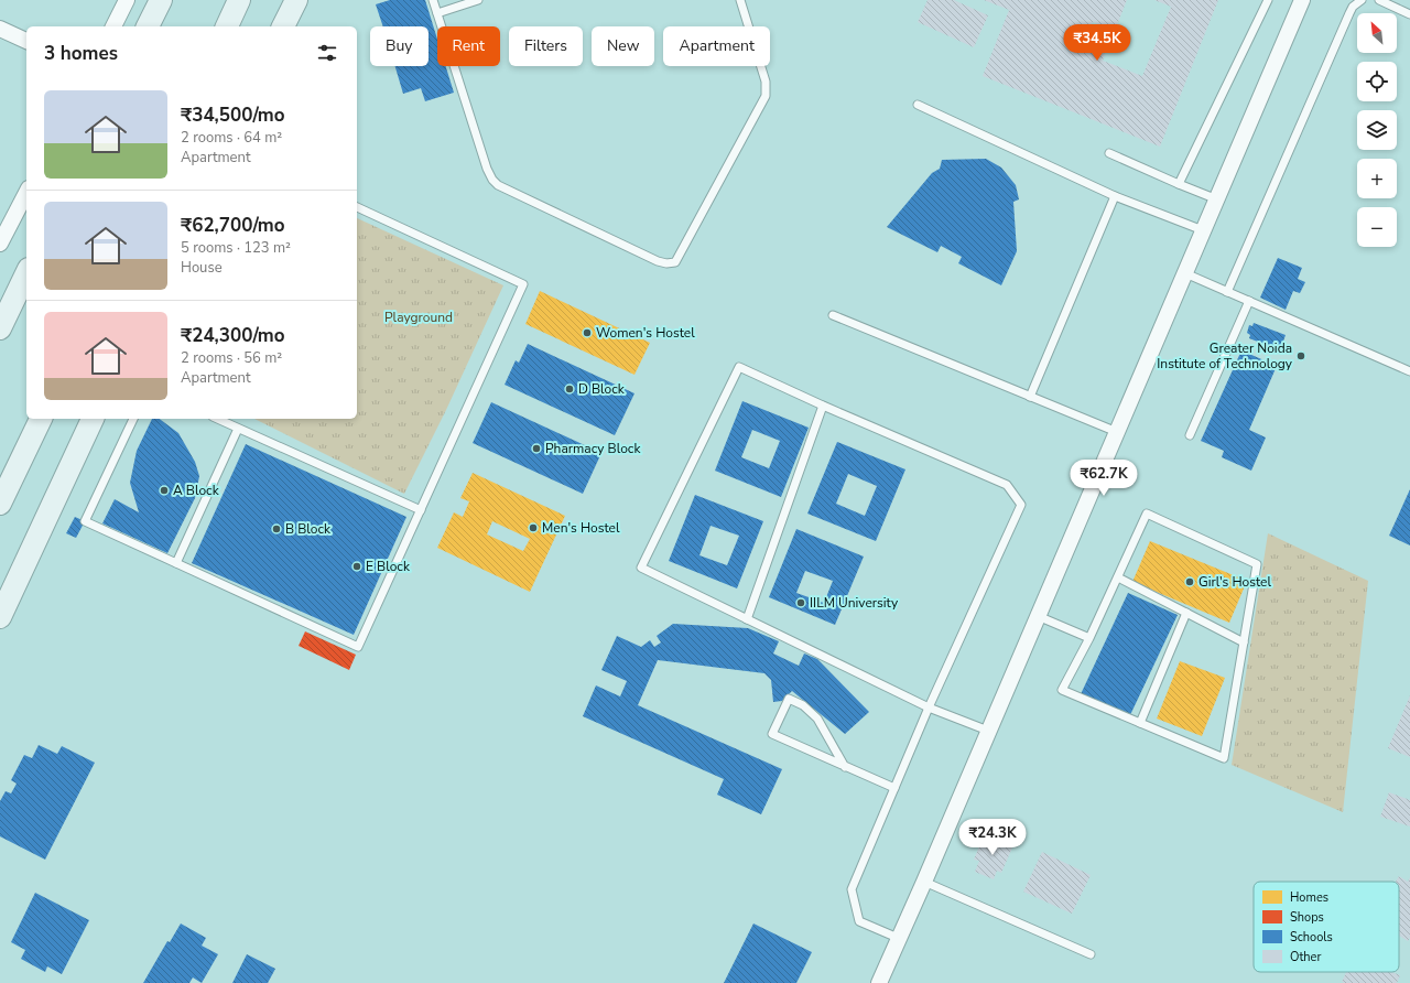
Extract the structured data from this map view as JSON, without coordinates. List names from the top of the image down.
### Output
{
  "parks": ["Playground"],
  "places": [
    "Women's Hostel",
    "Greater Noida Institute of Technology",
    "D Block",
    "Pharmacy Block",
    "A Block",
    "Men's Hostel",
    "B Block",
    "E Block",
    "Girl's Hostel",
    "IILM University"
  ],
  "legend": [
    "Homes",
    "Shops",
    "Schools",
    "Other"
  ],
  "north": "top left",
  "page": {
    "map_buttons": ["+", "−"],
    "price": ["₹34.5K", "₹62.7K", "₹24.3K"],
    "chip": [
      "Buy",
      "Rent",
      "Filters",
      "New",
      "Apartment"
    ],
    "heading": "3 homes",
    "list": [
      {
        "name": "₹34,500/mo",
        "note": "2 rooms · 64 m² · Apartment"
      },
      {
        "name": "₹62,700/mo",
        "note": "5 rooms · 123 m² · House"
      },
      {
        "name": "₹24,300/mo",
        "note": "2 rooms · 56 m² · Apartment"
      }
    ]
  }
}
